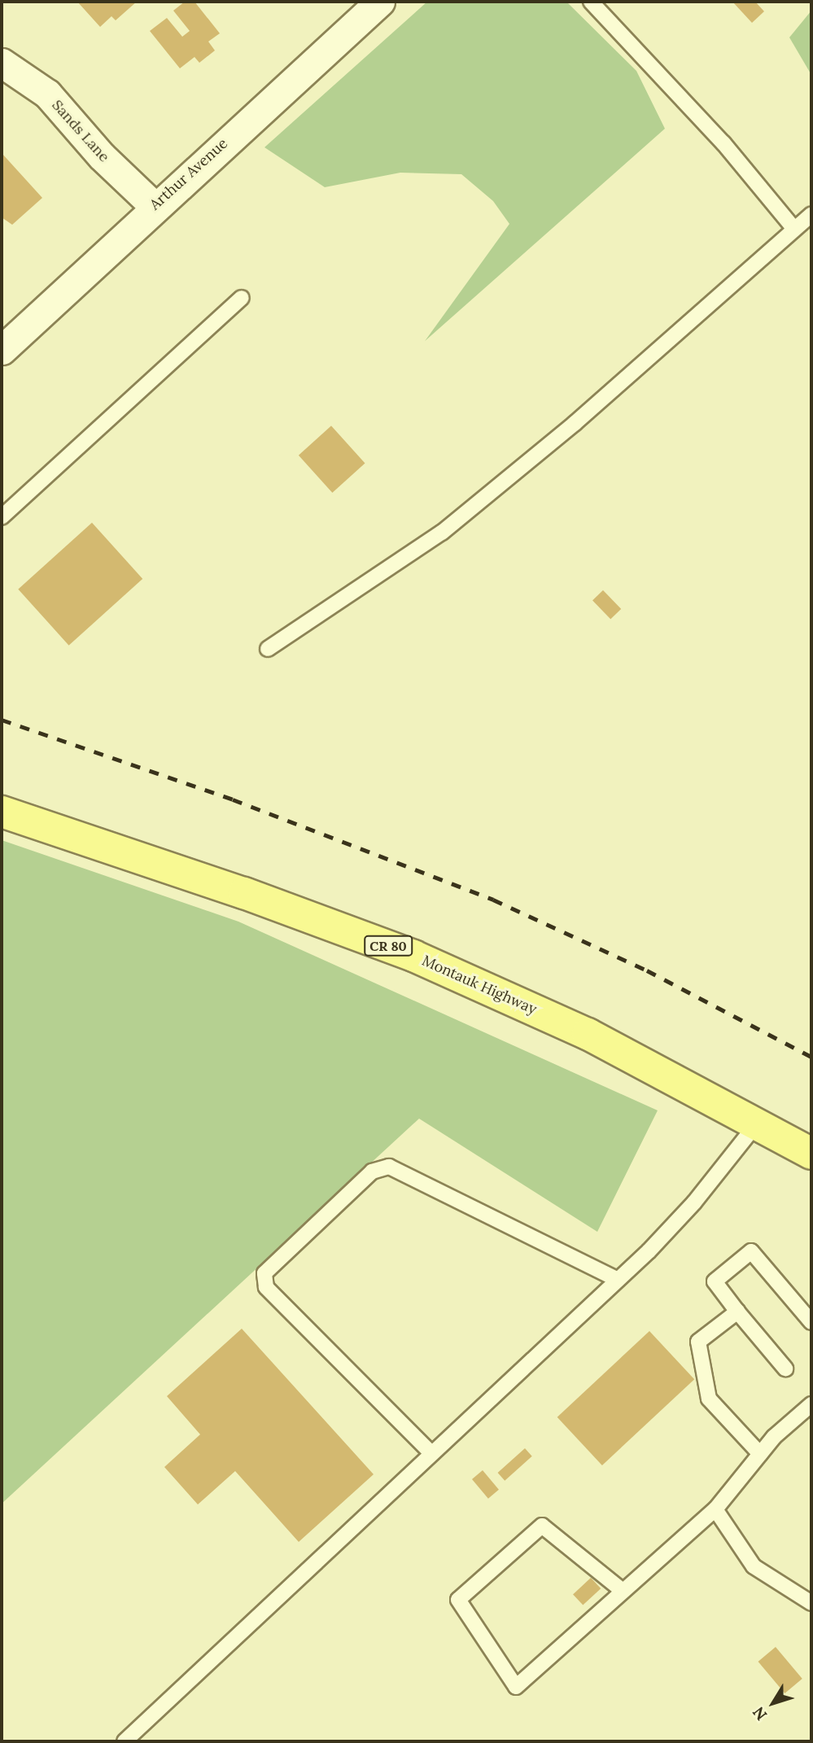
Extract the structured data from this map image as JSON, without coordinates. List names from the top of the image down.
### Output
{
  "streets": {
    "main road": ["CR 80", "Montauk Highway"],
    "street": ["Sands Lane", "Arthur Avenue"]
  },
  "crossings": [
    ["Sands Lane", "Arthur Avenue"]
  ],
  "north": "bottom left"
}
